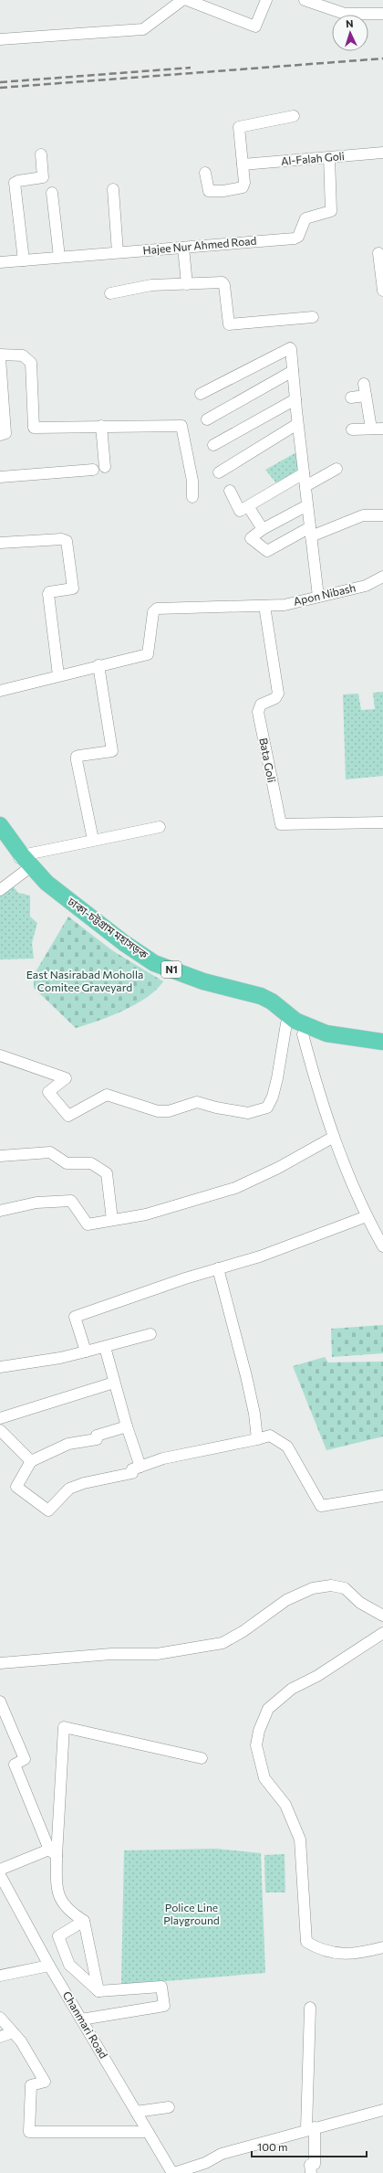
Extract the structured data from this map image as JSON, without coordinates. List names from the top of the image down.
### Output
{
  "streets": {
    "highway": ["ঢাকা-চট্টগ্রাম মহাসড়ক", "N1"],
    "street": [
      "Al-Falah Goli",
      "Hajee Nur Ahmed Road",
      "Apon Nibash",
      "Bata Goli",
      "Chanmari Road"
    ]
  },
  "crossings": [
    ["Al-Falah Goli", "Hajee Nur Ahmed Road"],
    ["Apon Nibash", "Bata Goli"]
  ],
  "parks": ["East Nasirabad Moholla Comitee Graveyard", "Police Line Playground"],
  "scale_bar": "100 m",
  "north": "top"
}
